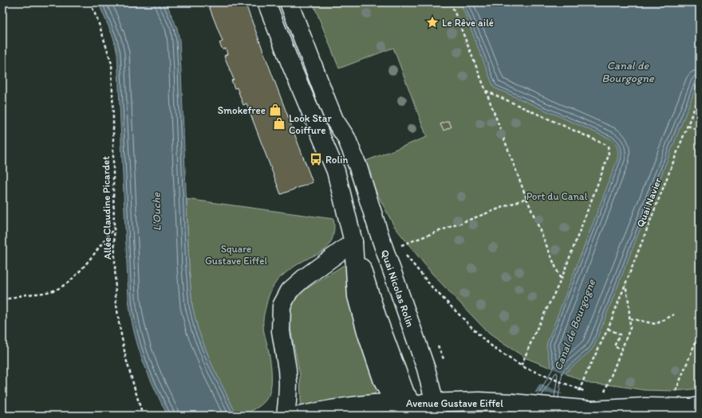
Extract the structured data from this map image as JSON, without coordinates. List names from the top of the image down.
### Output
{
  "streets": {
    "main road": ["Quai Nicolas Rolin", "Avenue Gustave Eiffel"],
    "path": ["Quai Navier", "Allée Claudine Picardet"]
  },
  "crossings": [
    ["Quai Nicolas Rolin", "Avenue Gustave Eiffel"]
  ],
  "water": ["Canal de Bourgogne", "L'Ouche"],
  "parks": ["Port du Canal", "Square Gustave Eiffel"],
  "places": {
    "place": ["Le Rêve ailé"],
    "shop": ["Smokefree", "Look Star Coiffure"],
    "bus stop": ["Rolin"]
  }
}
